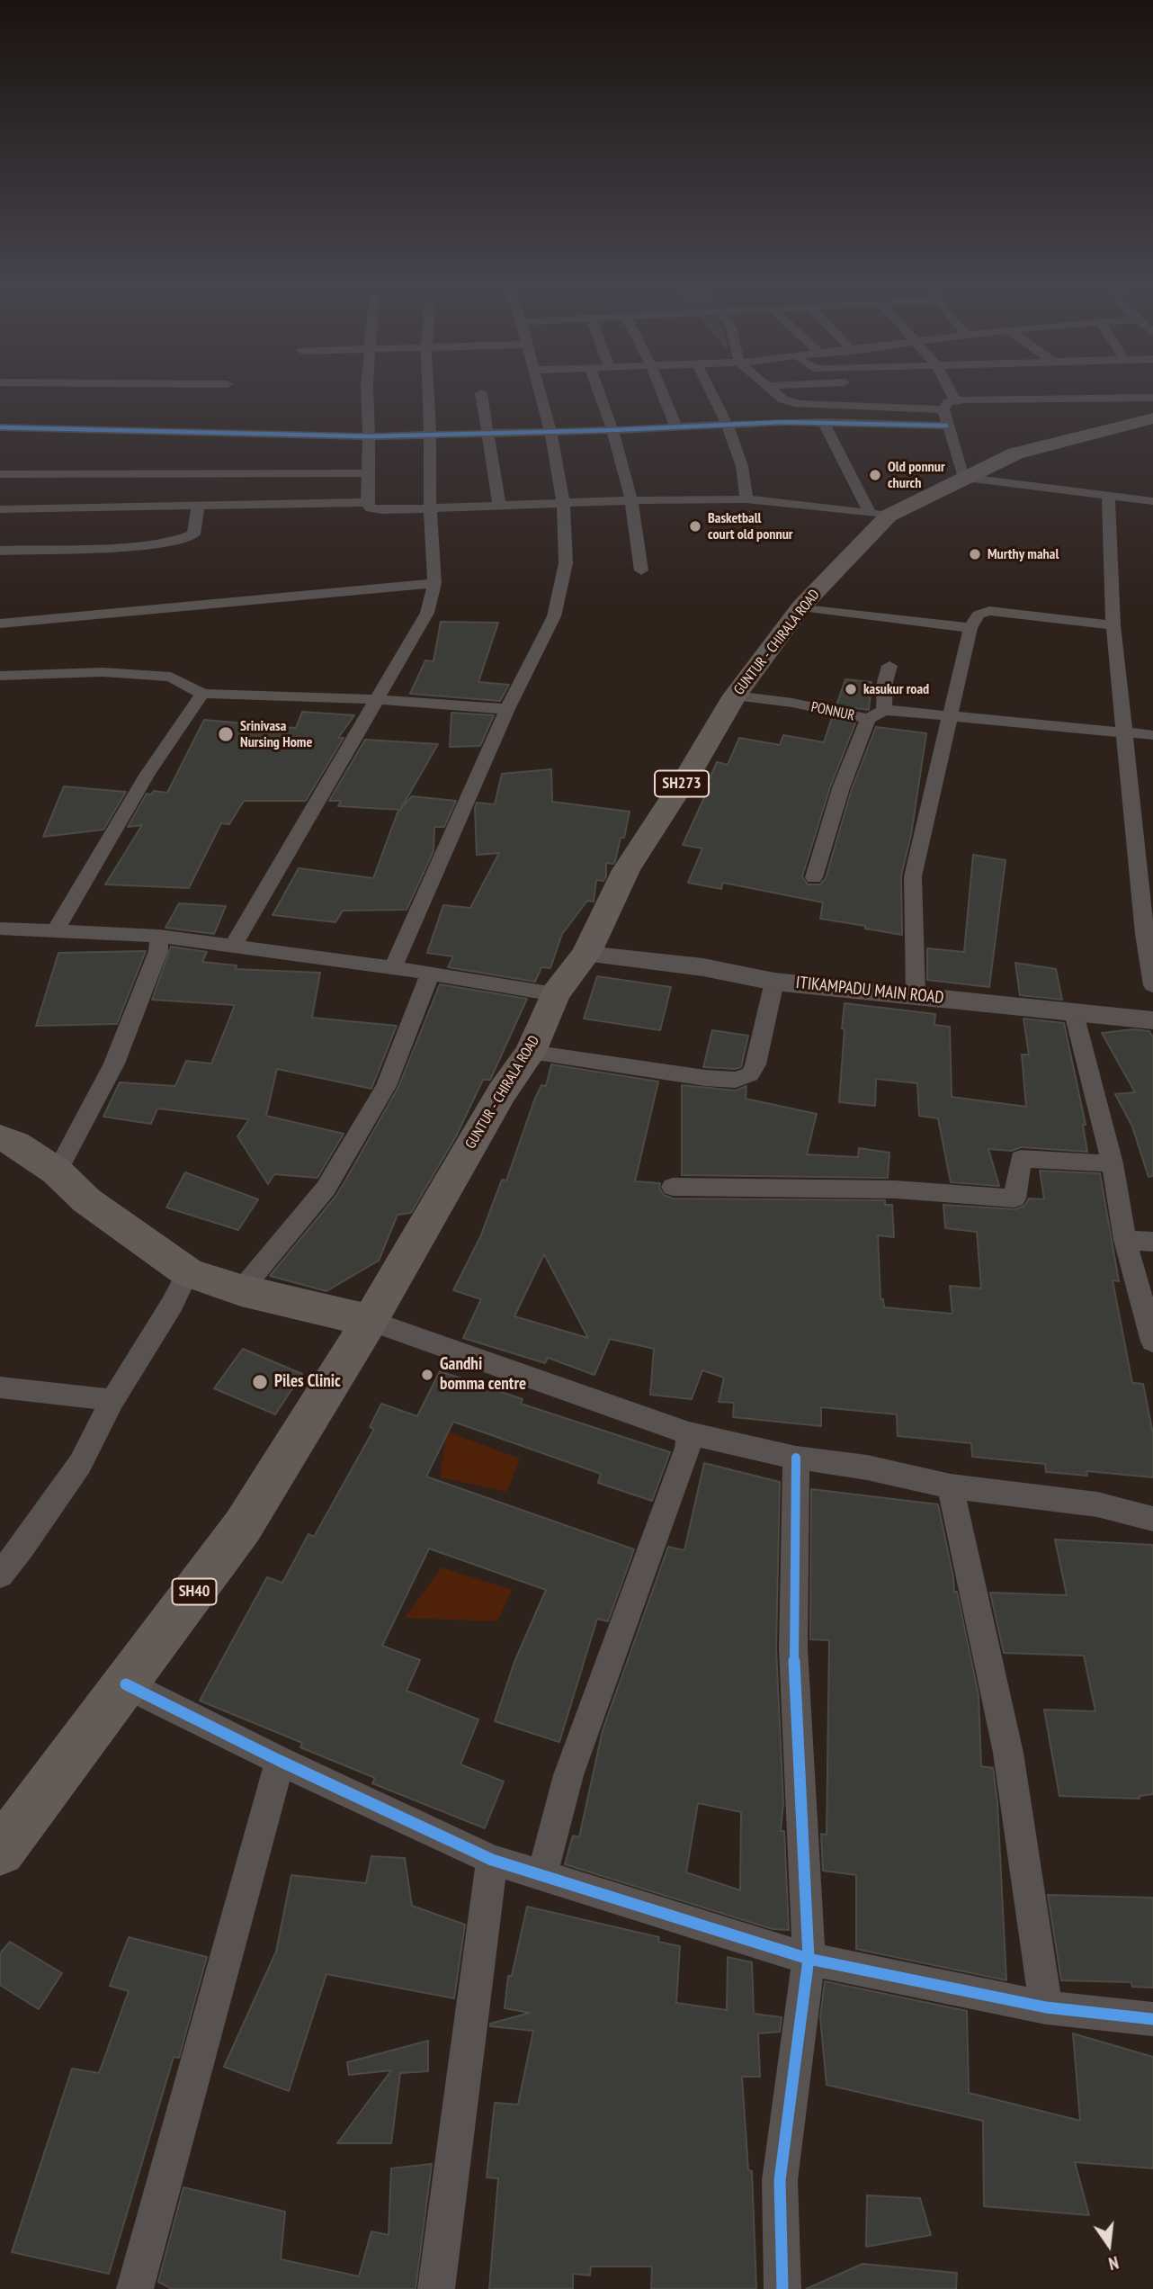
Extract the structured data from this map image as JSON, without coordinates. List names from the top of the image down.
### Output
{
  "streets": {
    "main road": ["GUNTUR - CHIRALA ROAD", "SH273", "SH40"],
    "street": ["PONNUR", "ITIKAMPADU MAIN ROAD"]
  },
  "crossings": [
    ["GUNTUR - CHIRALA ROAD", "PONNUR"],
    ["GUNTUR - CHIRALA ROAD", "ITIKAMPADU MAIN ROAD"]
  ],
  "places": [
    "Old ponnur church",
    "Basketball court old ponnur",
    "Murthy mahal",
    "kasukur road",
    "Srinivasa Nursing Home",
    "Gandhi bomma centre",
    "Piles Clinic"
  ],
  "north": "bottom"
}
